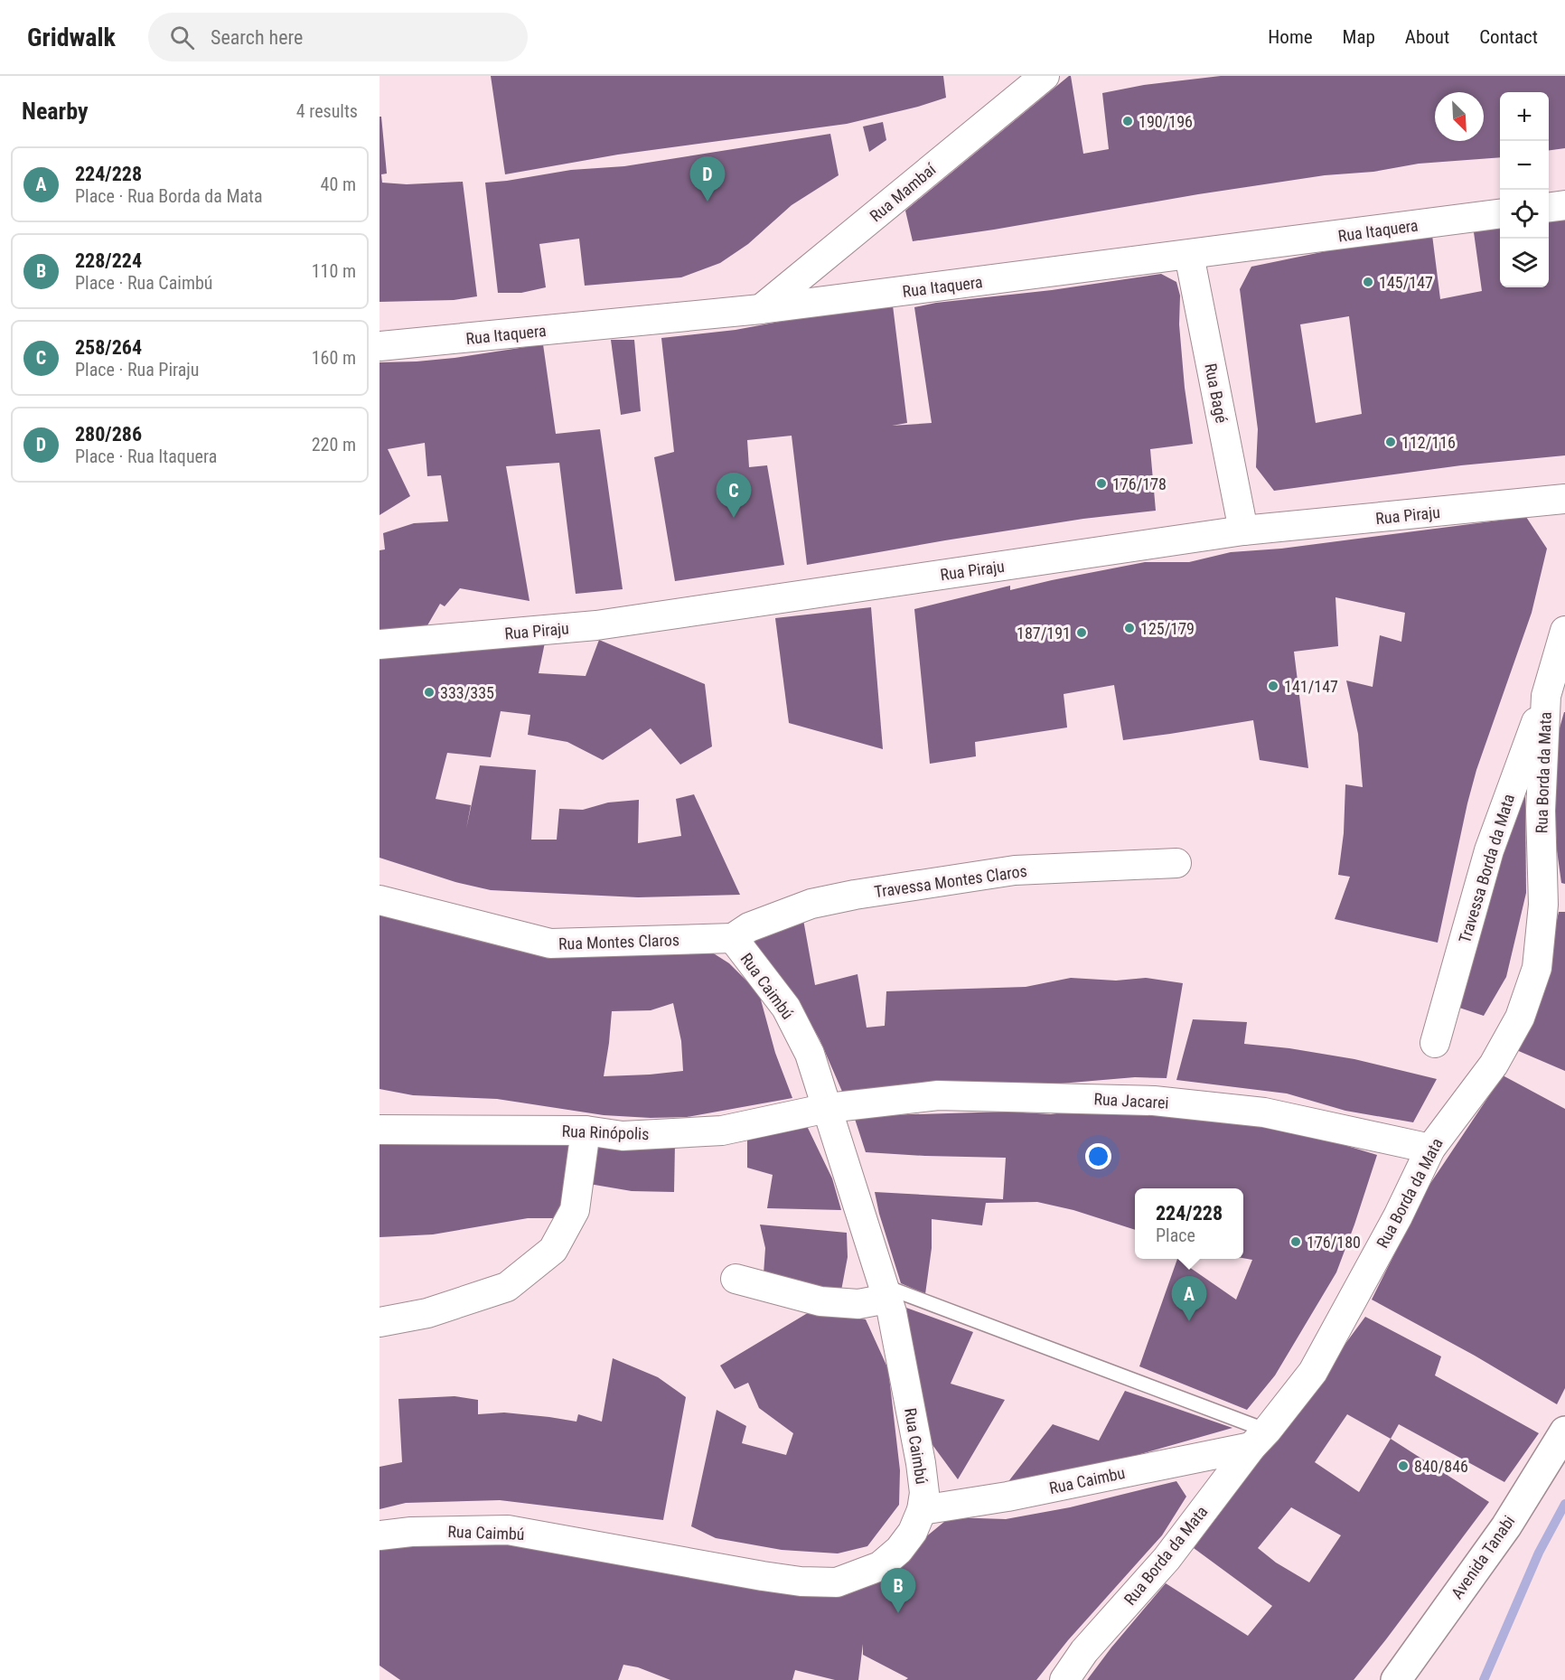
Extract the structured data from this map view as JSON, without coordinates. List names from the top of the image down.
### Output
{
  "streets": {
    "street": [
      "Rua Mambaí",
      "Rua Itaquera",
      "Rua Bagé",
      "Rua Piraju",
      "Rua Borda da Mata",
      "Travessa Borda da Mata",
      "Travessa Montes Claros",
      "Rua Montes Claros",
      "Rua Caimbú",
      "Rua Jacarei",
      "Rua Rinópolis",
      "Rua Caimbu",
      "Avenida Tanabi"
    ]
  },
  "crossings": [
    ["Rua Mambaí", "Rua Itaquera"],
    ["Rua Itaquera", "Rua Bagé"],
    ["Rua Bagé", "Rua Piraju"],
    ["Rua Borda da Mata", "Travessa Borda da Mata"],
    ["Rua Borda da Mata", "Rua Jacarei"],
    ["Rua Borda da Mata", "Rua Caimbu"],
    ["Travessa Montes Claros", "Rua Montes Claros"],
    ["Travessa Montes Claros", "Rua Caimbú"],
    ["Rua Montes Claros", "Rua Caimbú"],
    ["Rua Caimbú", "Rua Jacarei"],
    ["Rua Caimbú", "Rua Rinópolis"],
    ["Rua Caimbú", "Rua Caimbu"],
    ["Rua Jacarei", "Rua Rinópolis"]
  ],
  "places": [
    "190/196",
    "145/147",
    "112/116",
    "176/178",
    "125/179",
    "187/191",
    "141/147",
    "333/335",
    "176/180",
    "840/846"
  ],
  "north": "bottom right",
  "page": {
    "header": "Gridwalk",
    "search": "Search here",
    "nav": [
      "Home",
      "Map",
      "About",
      "Contact"
    ],
    "heading": ["Nearby", "4 results"],
    "map_buttons": ["+", "−"],
    "list": [
      {
        "mark": "A",
        "name": "224/228",
        "note": "Place · Rua Borda da Mata",
        "value": "40 m"
      },
      {
        "mark": "B",
        "name": "228/224",
        "note": "Place · Rua Caimbú",
        "value": "110 m"
      },
      {
        "mark": "C",
        "name": "258/264",
        "note": "Place · Rua Piraju",
        "value": "160 m"
      },
      {
        "mark": "D",
        "name": "280/286",
        "note": "Place · Rua Itaquera",
        "value": "220 m"
      }
    ],
    "pins": [
      "D",
      "C",
      "A",
      "B"
    ],
    "popup": ["224/228", "Place"]
  }
}
